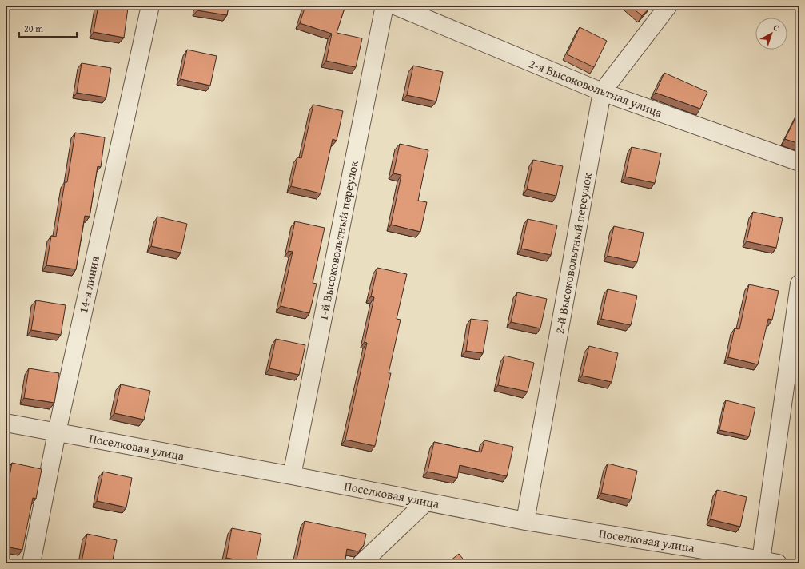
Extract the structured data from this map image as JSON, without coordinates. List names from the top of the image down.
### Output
{
  "streets": {
    "street": [
      "2-я Высоковольтная улица",
      "1-й Высоковольтный переулок",
      "2-й Высоковольтный переулок",
      "14-я линия",
      "Поселковая улица"
    ]
  },
  "crossings": [
    ["2-я Высоковольтная улица", "2-й Высоковольтный переулок"],
    ["1-й Высоковольтный переулок", "Поселковая улица"],
    ["2-й Высоковольтный переулок", "Поселковая улица"],
    ["14-я линия", "Поселковая улица"]
  ],
  "scale_bar": "20 m",
  "north": "top right"
}
